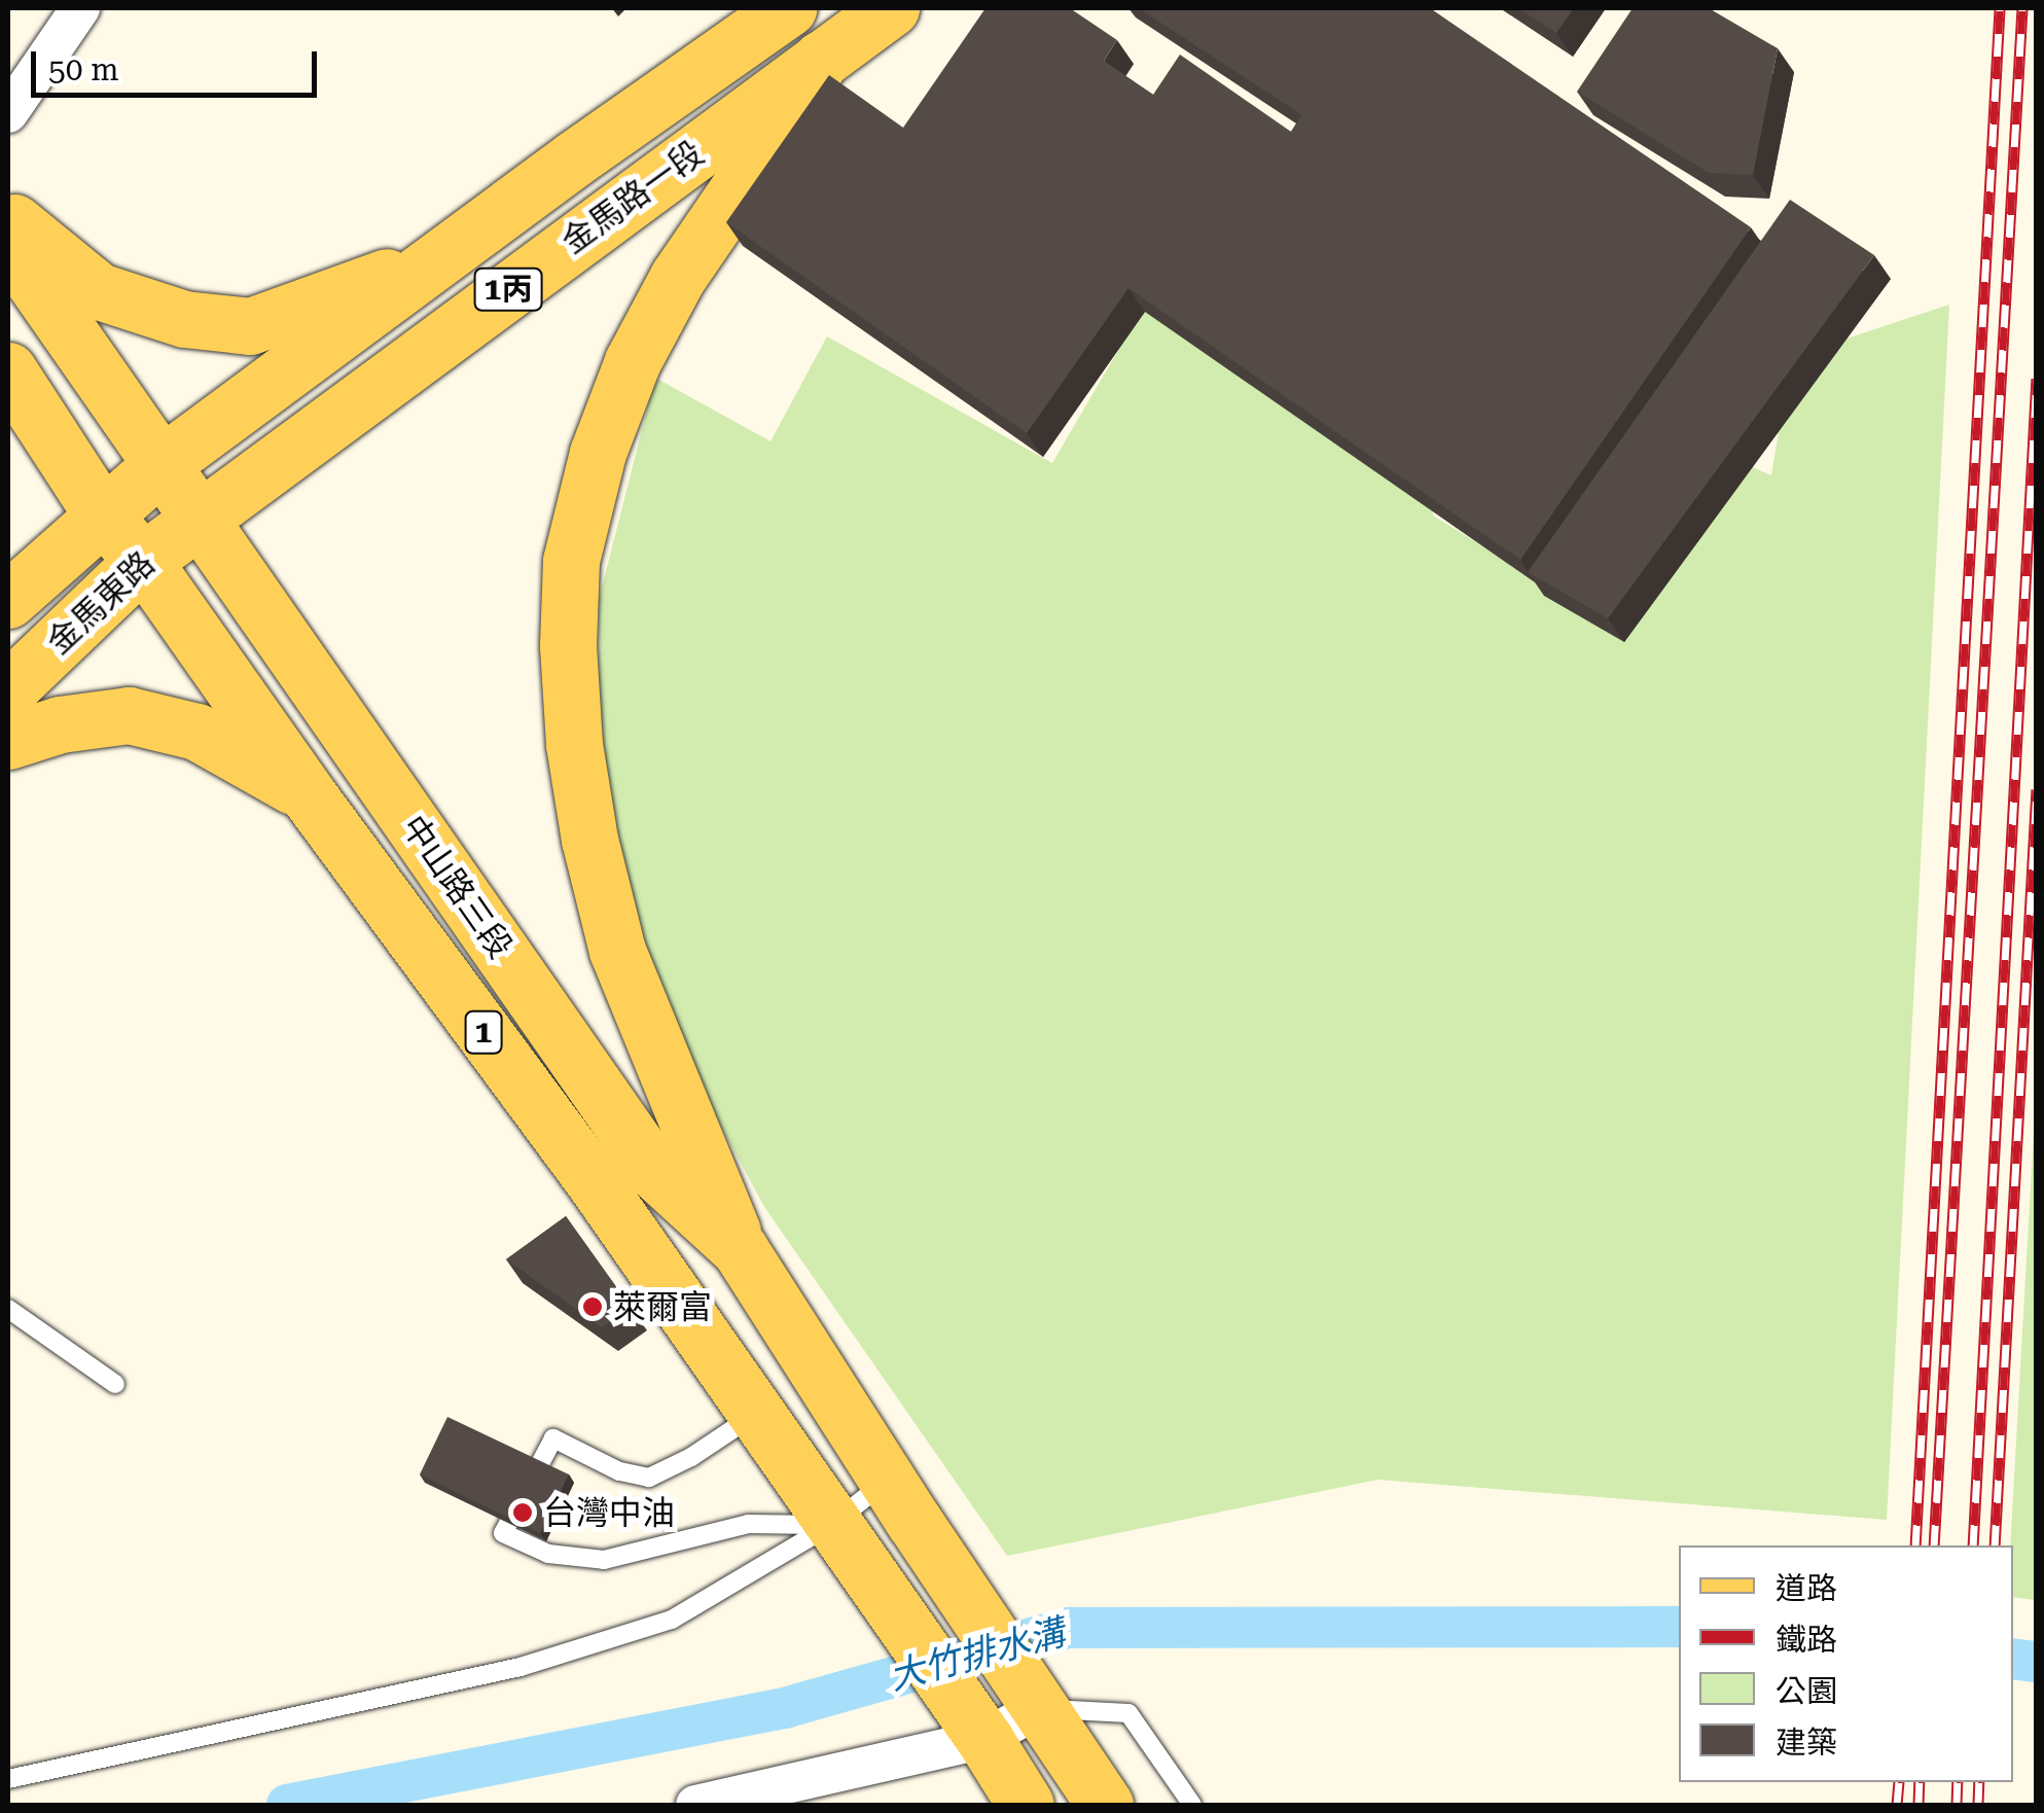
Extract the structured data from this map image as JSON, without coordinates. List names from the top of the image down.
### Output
{
  "streets": {
    "main road": [
      "金馬路一段",
      "1丙",
      "金馬東路",
      "中山路三段",
      "1"
    ]
  },
  "crossings": [
    ["金馬路一段", "1丙"],
    ["金馬路一段", "金馬東路"],
    ["金馬路一段", "中山路三段"],
    ["金馬路一段", "1"],
    ["1丙", "1"],
    ["金馬東路", "中山路三段"],
    ["中山路三段", "1"]
  ],
  "water": ["大竹排水溝"],
  "places": ["萊爾富", "台灣中油"],
  "legend": [
    "道路",
    "鐵路",
    "公園",
    "建築"
  ],
  "scale_bar": "50 m"
}
